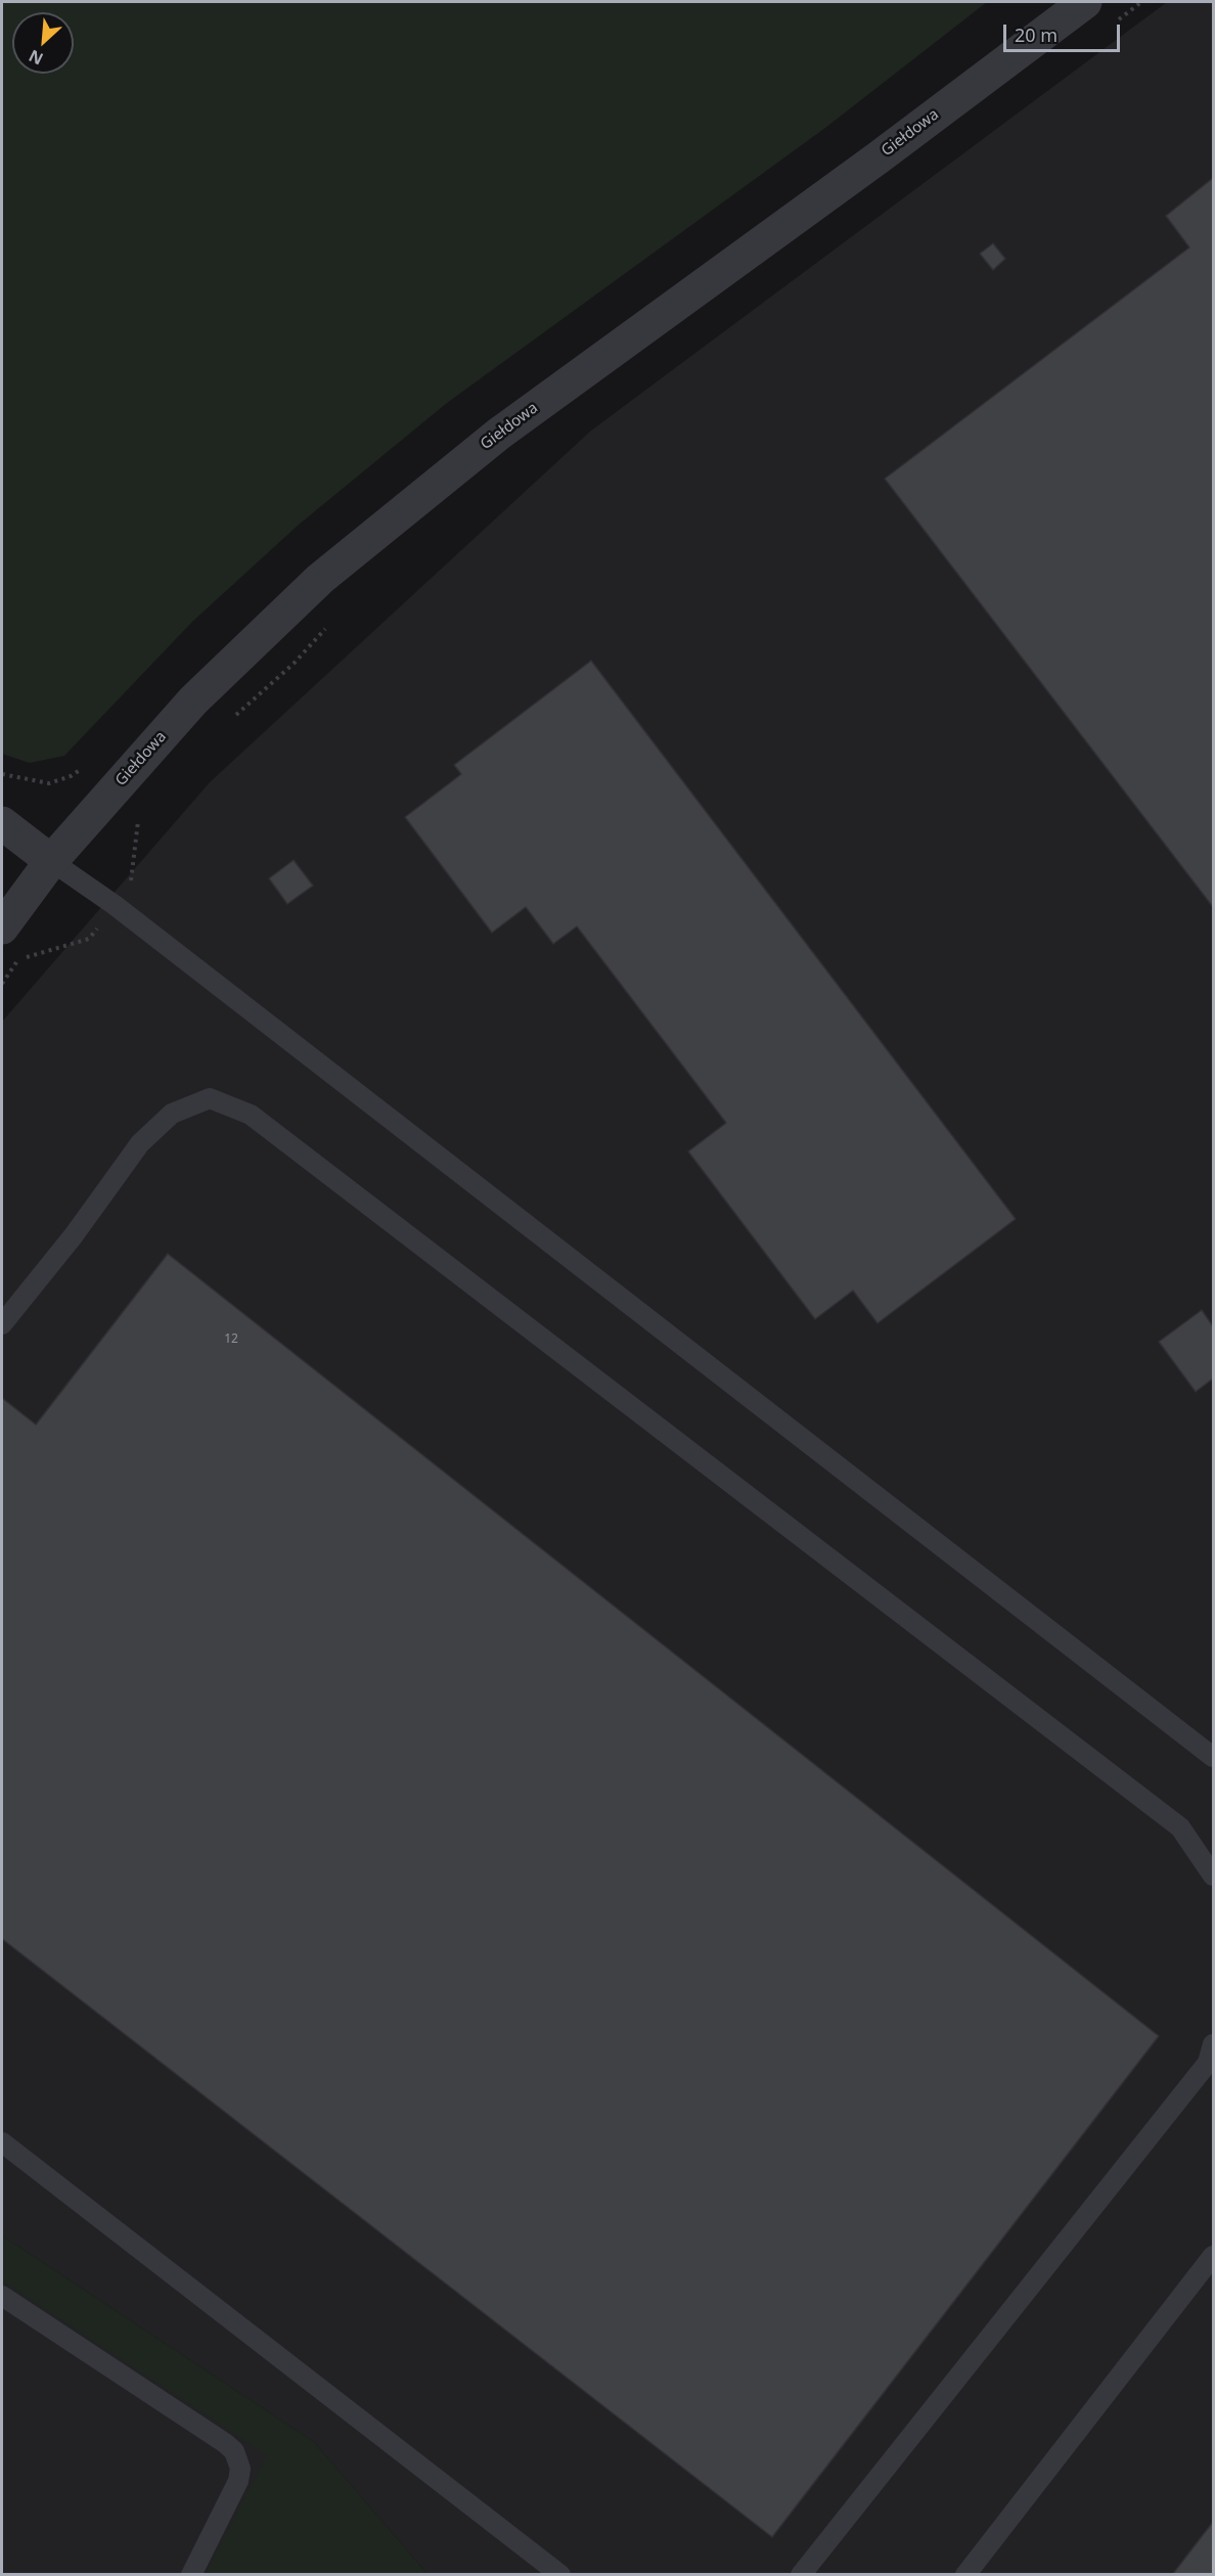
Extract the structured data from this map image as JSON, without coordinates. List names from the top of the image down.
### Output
{
  "streets": {
    "street": ["Giełdowa"]
  },
  "house_numbers": ["12"],
  "scale_bar": "20 m",
  "north": "bottom left"
}
